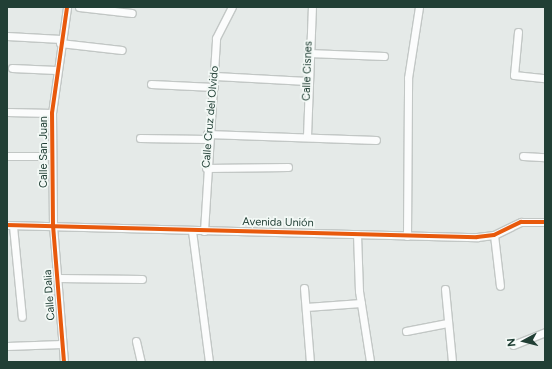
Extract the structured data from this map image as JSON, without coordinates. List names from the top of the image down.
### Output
{
  "streets": {
    "street": [
      "Calle Cisnes",
      "Calle Cruz del Olvido",
      "Calle San Juan",
      "Avenida Unión",
      "Calle Dalia"
    ]
  },
  "crossings": [
    ["Calle Cruz del Olvido", "Avenida Unión"],
    ["Calle San Juan", "Avenida Unión"],
    ["Calle San Juan", "Calle Dalia"],
    ["Avenida Unión", "Calle Dalia"]
  ],
  "north": "left"
}
